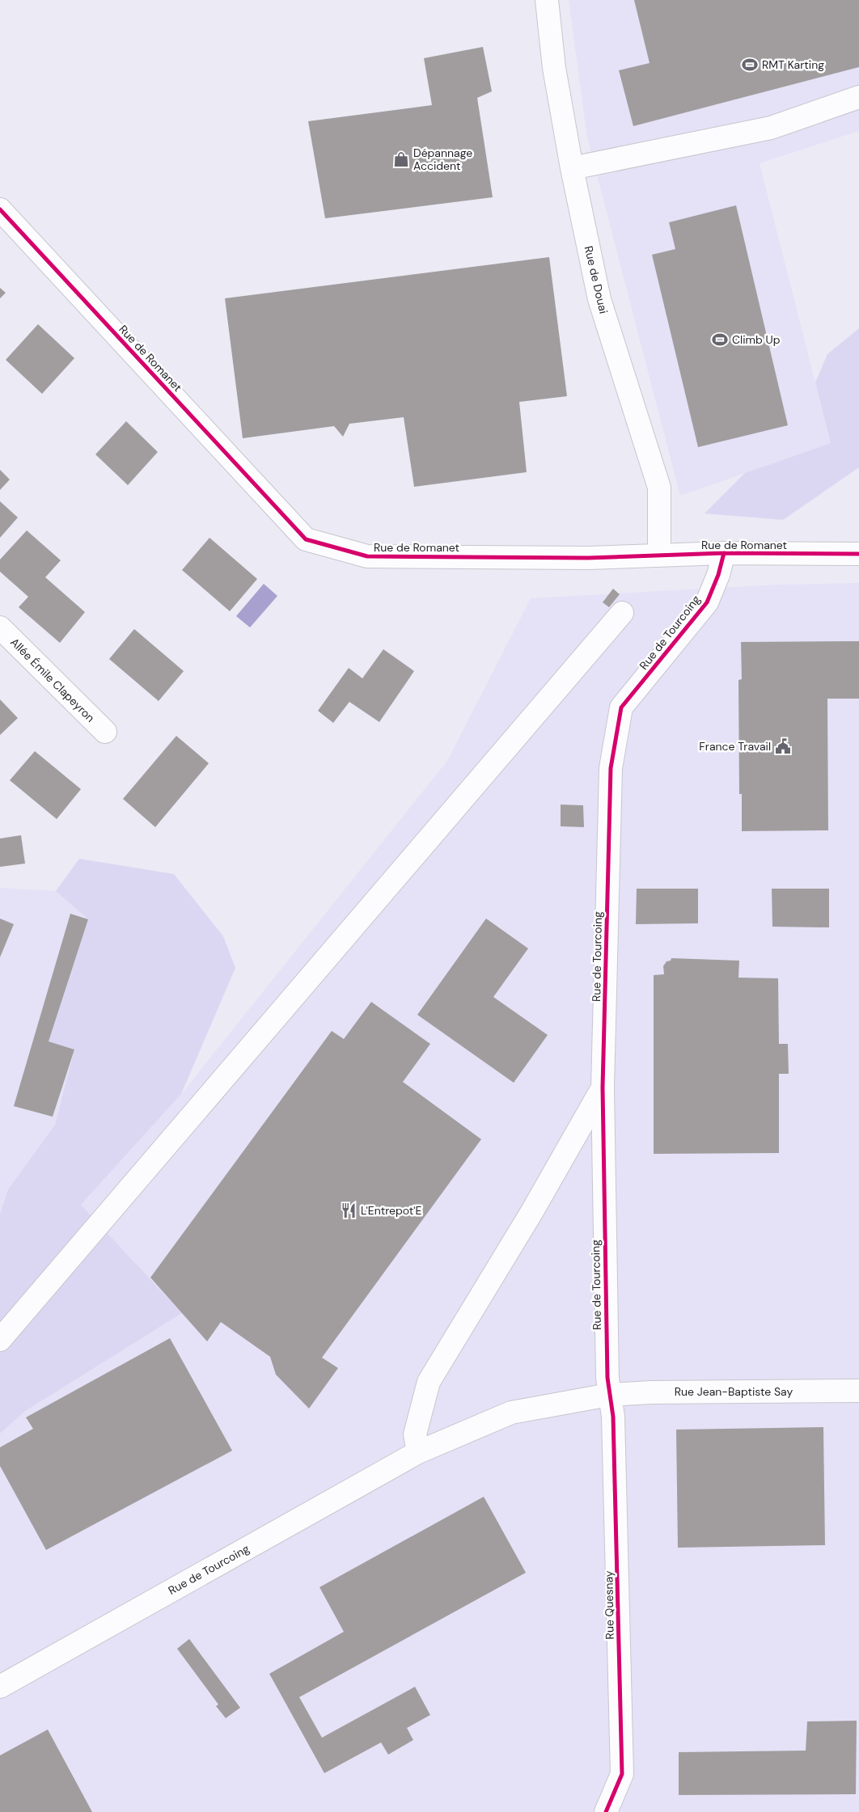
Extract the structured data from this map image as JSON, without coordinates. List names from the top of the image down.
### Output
{
  "streets": {
    "street": [
      "Rue de Douai",
      "Rue de Romanet",
      "Rue de Tourcoing",
      "Allée Émile Clapeyron",
      "Rue Jean-Baptiste Say",
      "Rue Quesnay"
    ]
  },
  "crossings": [
    ["Rue de Douai", "Rue de Romanet"],
    ["Rue de Romanet", "Rue de Tourcoing"],
    ["Rue de Tourcoing", "Rue Jean-Baptiste Say"],
    ["Rue de Tourcoing", "Rue Quesnay"],
    ["Rue Jean-Baptiste Say", "Rue Quesnay"]
  ],
  "places": {
    "sports": ["RMT Karting", "Climb Up"],
    "shop": ["Dépannage Accident"],
    "public building": ["France Travail"],
    "restaurant": ["L'Entrepot'E"]
  }
}
